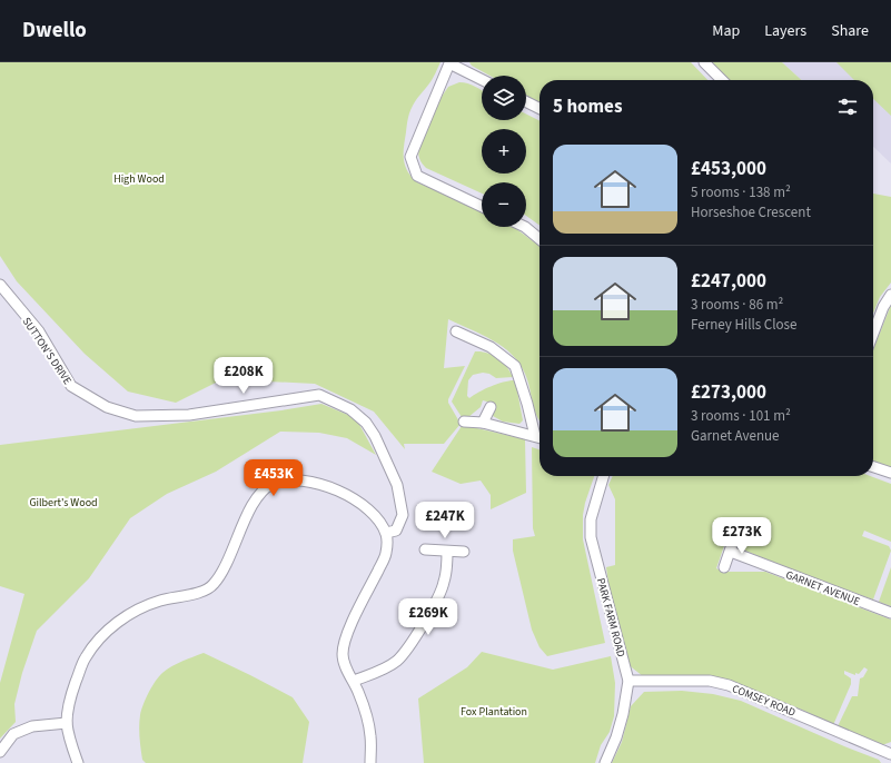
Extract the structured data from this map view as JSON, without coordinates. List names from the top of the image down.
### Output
{
  "streets": {
    "street": [
      "SUTTON'S DRIVE",
      "GARNET AVENUE",
      "PARK FARM ROAD",
      "COMSEY ROAD"
    ]
  },
  "crossings": [
    ["PARK FARM ROAD", "COMSEY ROAD"]
  ],
  "parks": ["High Wood", "Gilbert's Wood", "Fox Plantation"],
  "page": {
    "header": "Dwello",
    "nav": ["Map", "Layers", "Share"],
    "map_buttons": ["+", "−"],
    "heading": "5 homes",
    "list": [
      {
        "name": "£453,000",
        "note": "5 rooms · 138 m² · Horseshoe Crescent"
      },
      {
        "name": "£247,000",
        "note": "3 rooms · 86 m² · Ferney Hills Close"
      },
      {
        "name": "£273,000",
        "note": "3 rooms · 101 m² · Garnet Avenue"
      }
    ],
    "price": [
      "£208K",
      "£453K",
      "£247K",
      "£273K",
      "£269K"
    ]
  }
}
